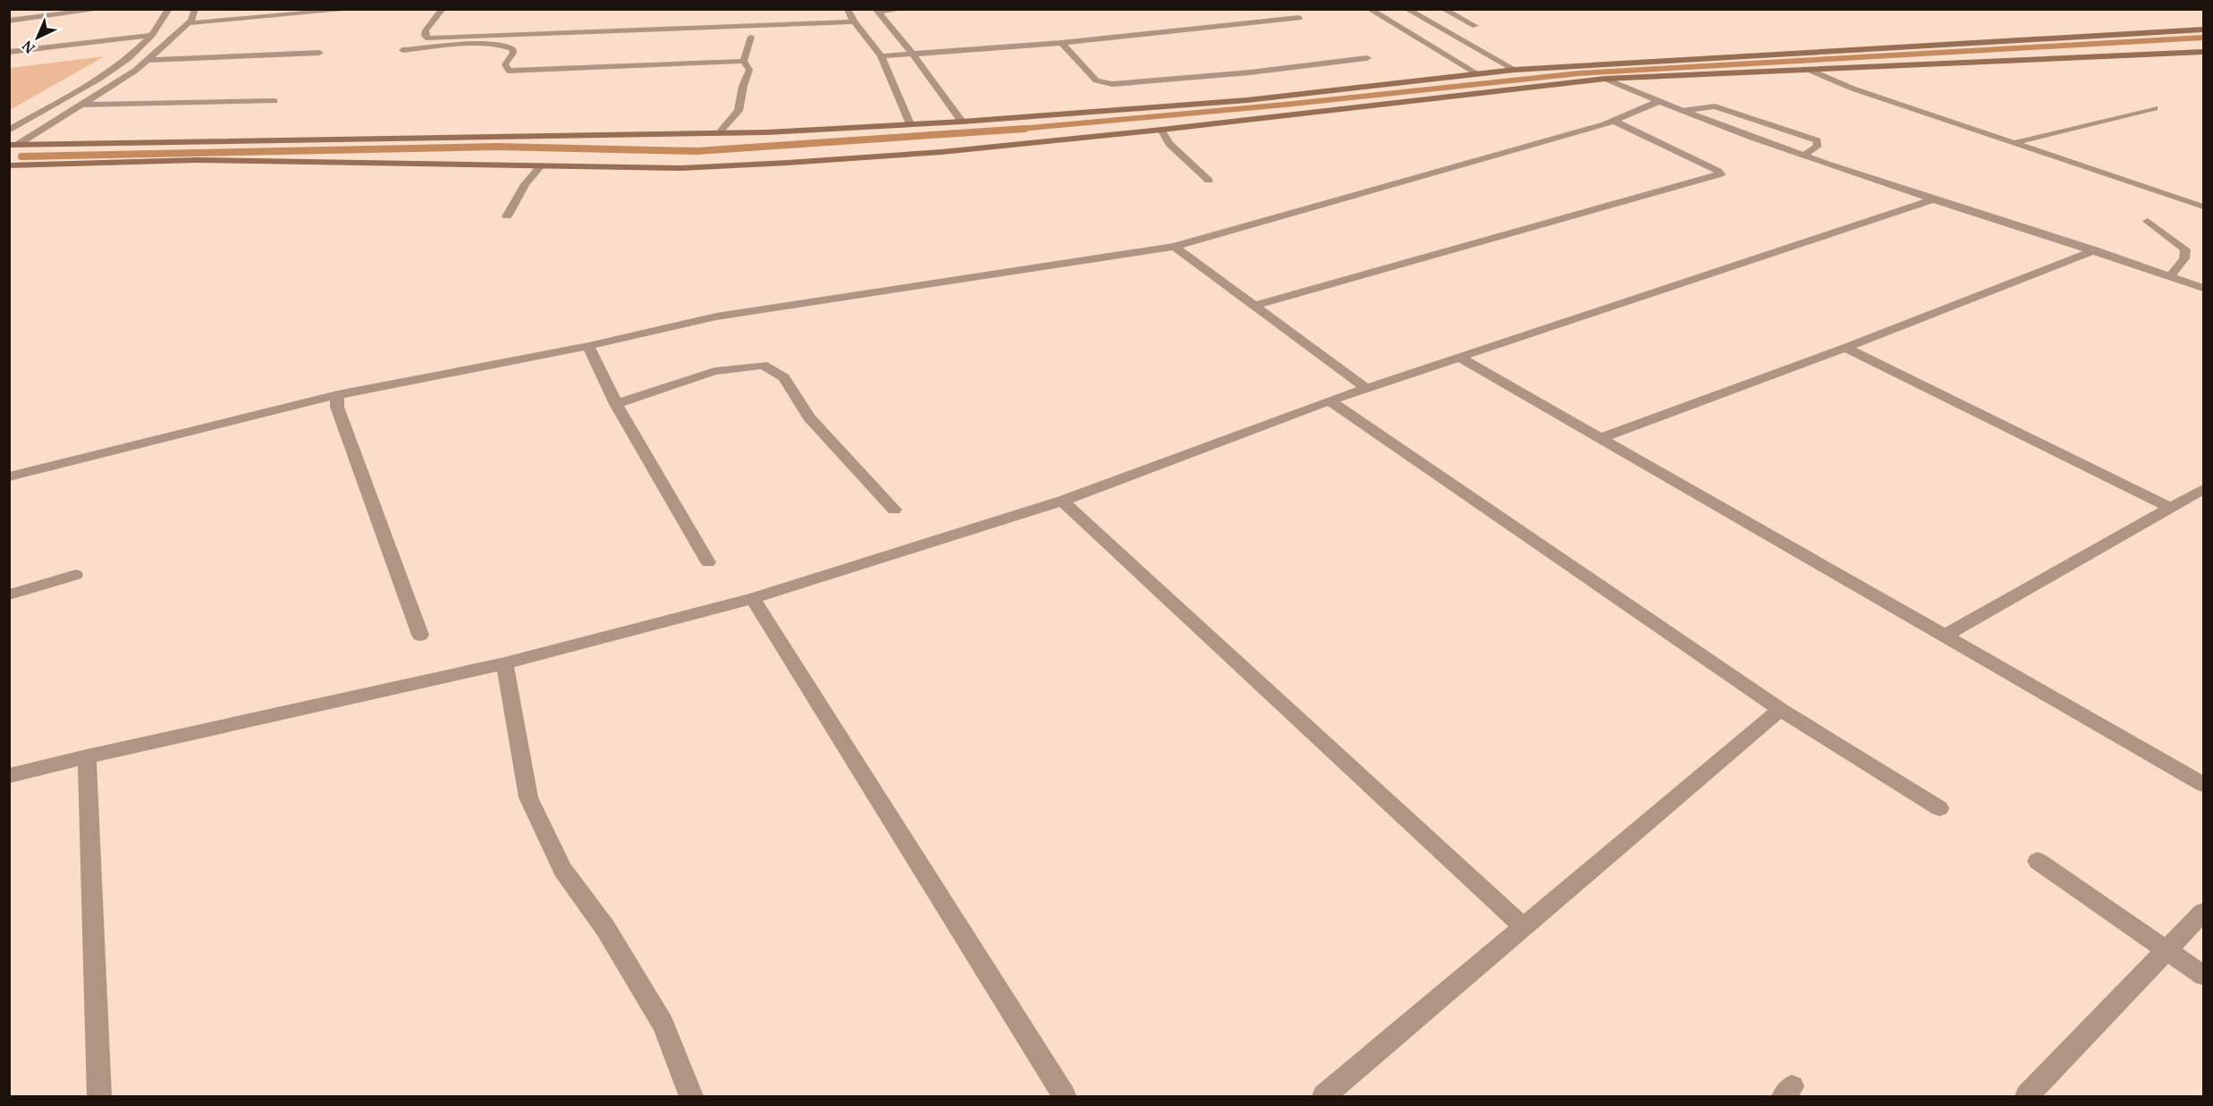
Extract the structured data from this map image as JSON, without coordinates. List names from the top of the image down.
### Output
{
  "north": "bottom left"
}
